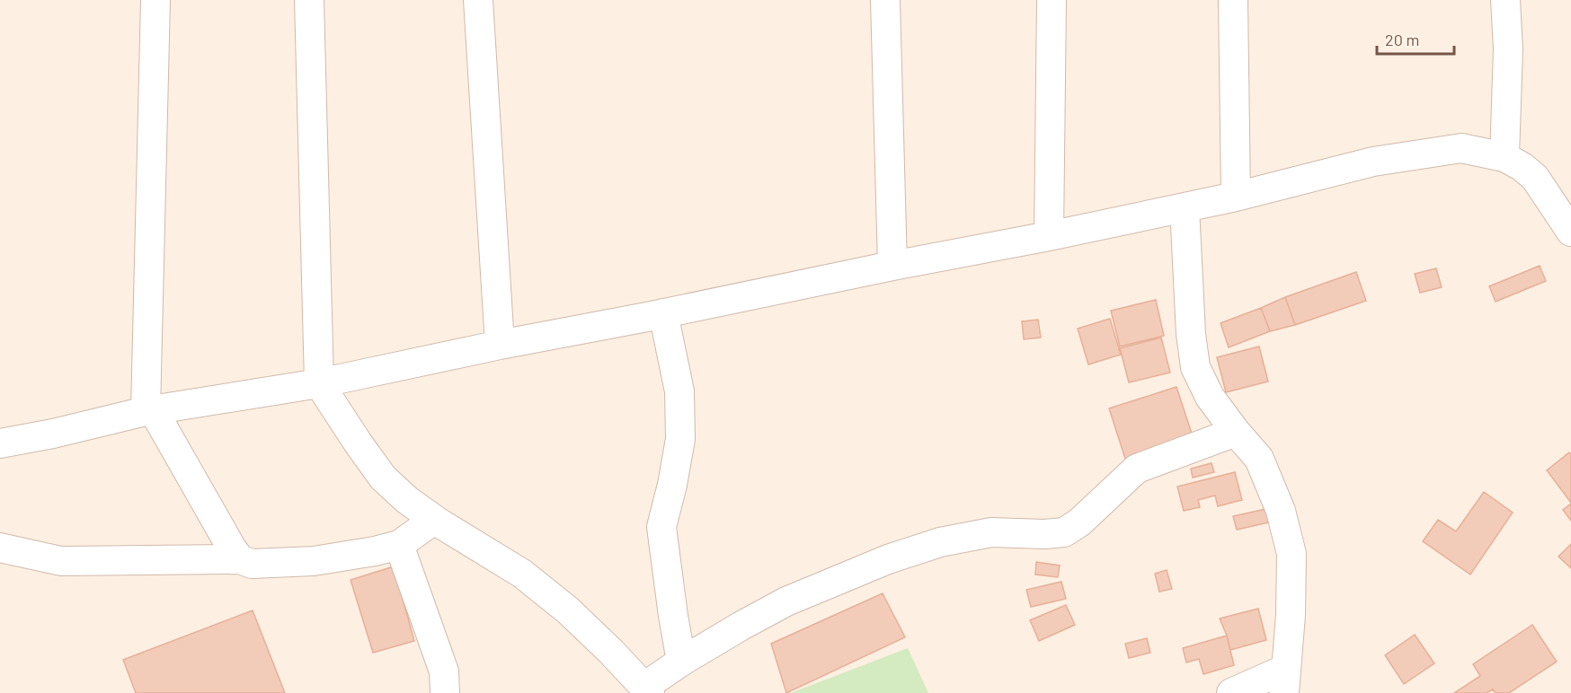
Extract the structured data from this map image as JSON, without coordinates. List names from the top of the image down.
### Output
{
  "scale_bar": "20 m"
}
